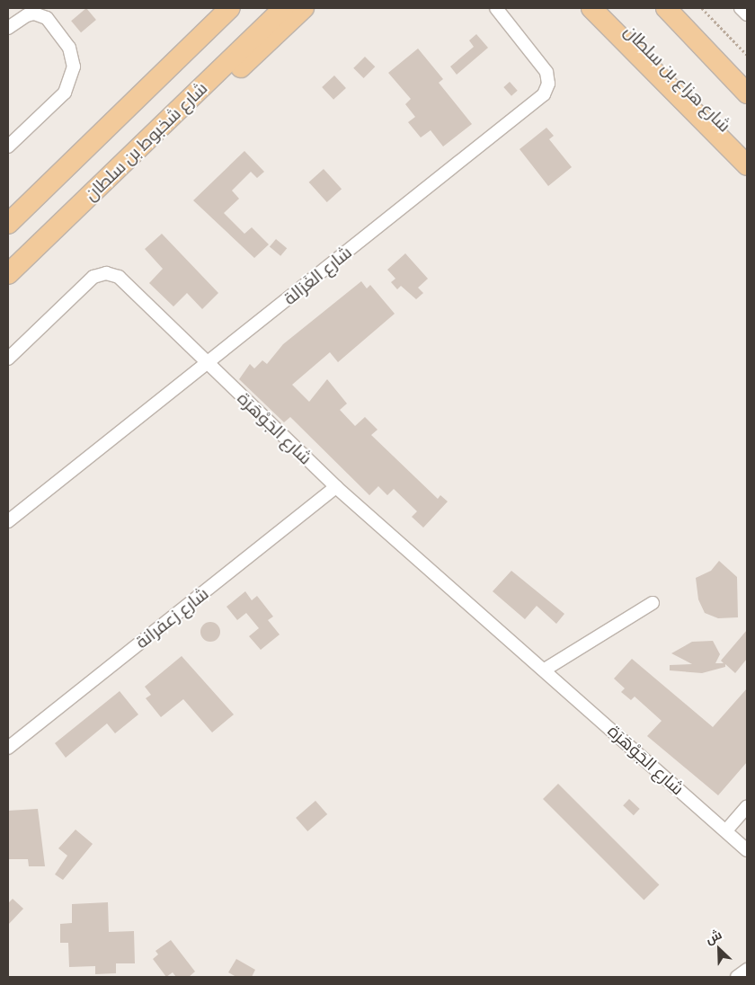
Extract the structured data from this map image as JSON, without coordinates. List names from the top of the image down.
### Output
{
  "streets": {
    "main road": ["شارع هزاع بن سلطان", "شارع شخبوط بن سلطان"],
    "street": ["شارع الغَزالة", "شارع الجَوْهَرَة", "شارع زعفرانة"]
  },
  "crossings": [
    ["شارع الغَزالة", "شارع الجَوْهَرَة"],
    ["شارع الجَوْهَرَة", "شارع زعفرانة"]
  ],
  "north": "top left"
}
